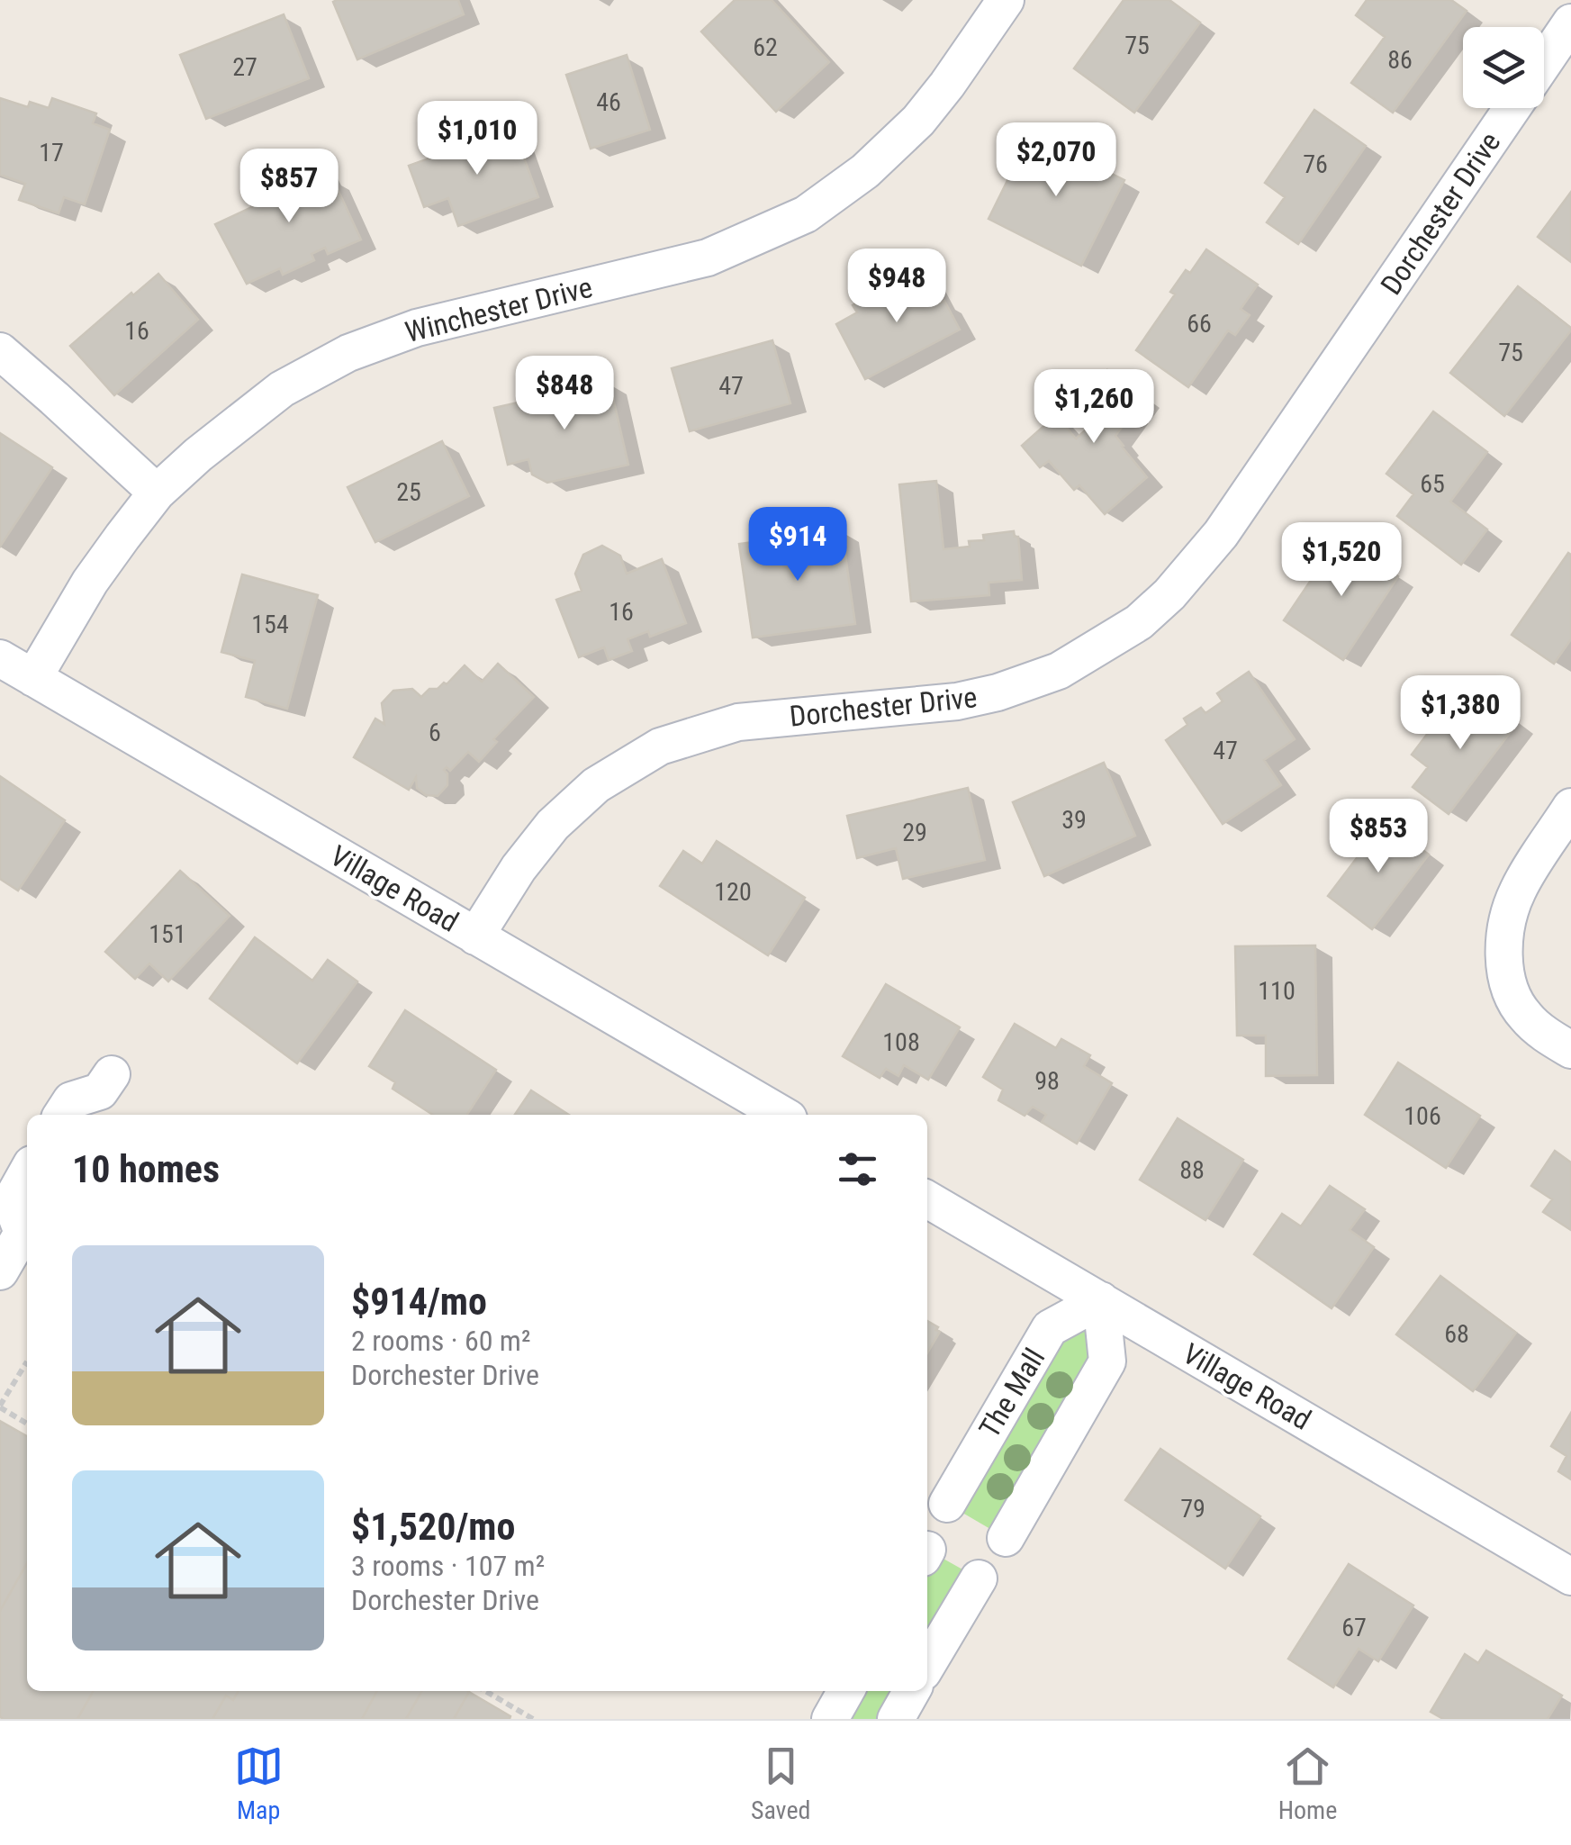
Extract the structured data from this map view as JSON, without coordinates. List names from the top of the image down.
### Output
{
  "streets": {
    "street": [
      "Dorchester Drive",
      "Winchester Drive",
      "Village Road",
      "The Mall"
    ]
  },
  "crossings": [
    ["Dorchester Drive", "Village Road"],
    ["Winchester Drive", "Village Road"],
    ["Village Road", "The Mall"]
  ],
  "house_numbers": [
    "75",
    "62",
    "86",
    "27",
    "46",
    "17",
    "76",
    "66",
    "16",
    "75",
    "47",
    "65",
    "25",
    "16",
    "154",
    "6",
    "47",
    "39",
    "29",
    "120",
    "151",
    "110",
    "108",
    "98",
    "106",
    "88",
    "68",
    "79",
    "67"
  ],
  "page": {
    "price": [
      "$1,010",
      "$2,070",
      "$857",
      "$948",
      "$848",
      "$1,260",
      "$914",
      "$1,520",
      "$1,380",
      "$853"
    ],
    "heading": "10 homes",
    "list": [
      {
        "name": "$914/mo",
        "note": "2 rooms · 60 m² · Dorchester Drive"
      },
      {
        "name": "$1,520/mo",
        "note": "3 rooms · 107 m² · Dorchester Drive"
      }
    ],
    "tabs": ["Map", "Saved", "Home"]
  }
}
